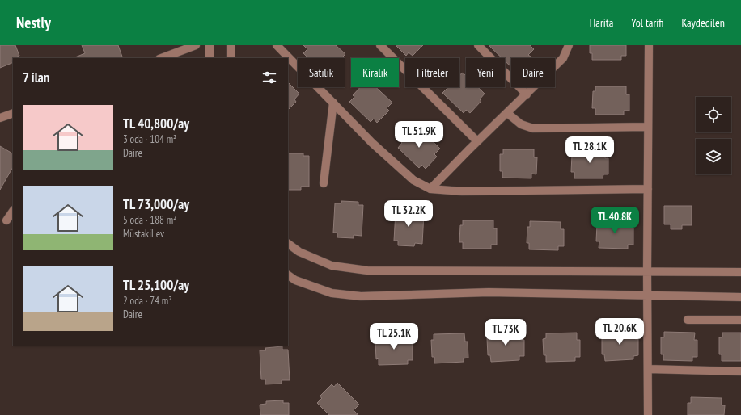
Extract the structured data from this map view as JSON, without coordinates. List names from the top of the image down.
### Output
{
  "page": {
    "header": "Nestly",
    "nav": ["Harita", "Yol tarifi", "Kaydedilen"],
    "chip": [
      "Satılık",
      "Kiralık",
      "Filtreler",
      "Yeni",
      "Daire"
    ],
    "heading": "7 ilan",
    "list": [
      {
        "name": "TL 40,800/ay",
        "note": "3 oda · 104 m² · Daire"
      },
      {
        "name": "TL 73,000/ay",
        "note": "5 oda · 188 m² · Müstakil ev"
      },
      {
        "name": "TL 25,100/ay",
        "note": "2 oda · 74 m² · Daire"
      }
    ],
    "price": [
      "TL 51.9K",
      "TL 28.1K",
      "TL 32.2K",
      "TL 40.8K",
      "TL 20.6K",
      "TL 73K",
      "TL 25.1K"
    ]
  }
}
